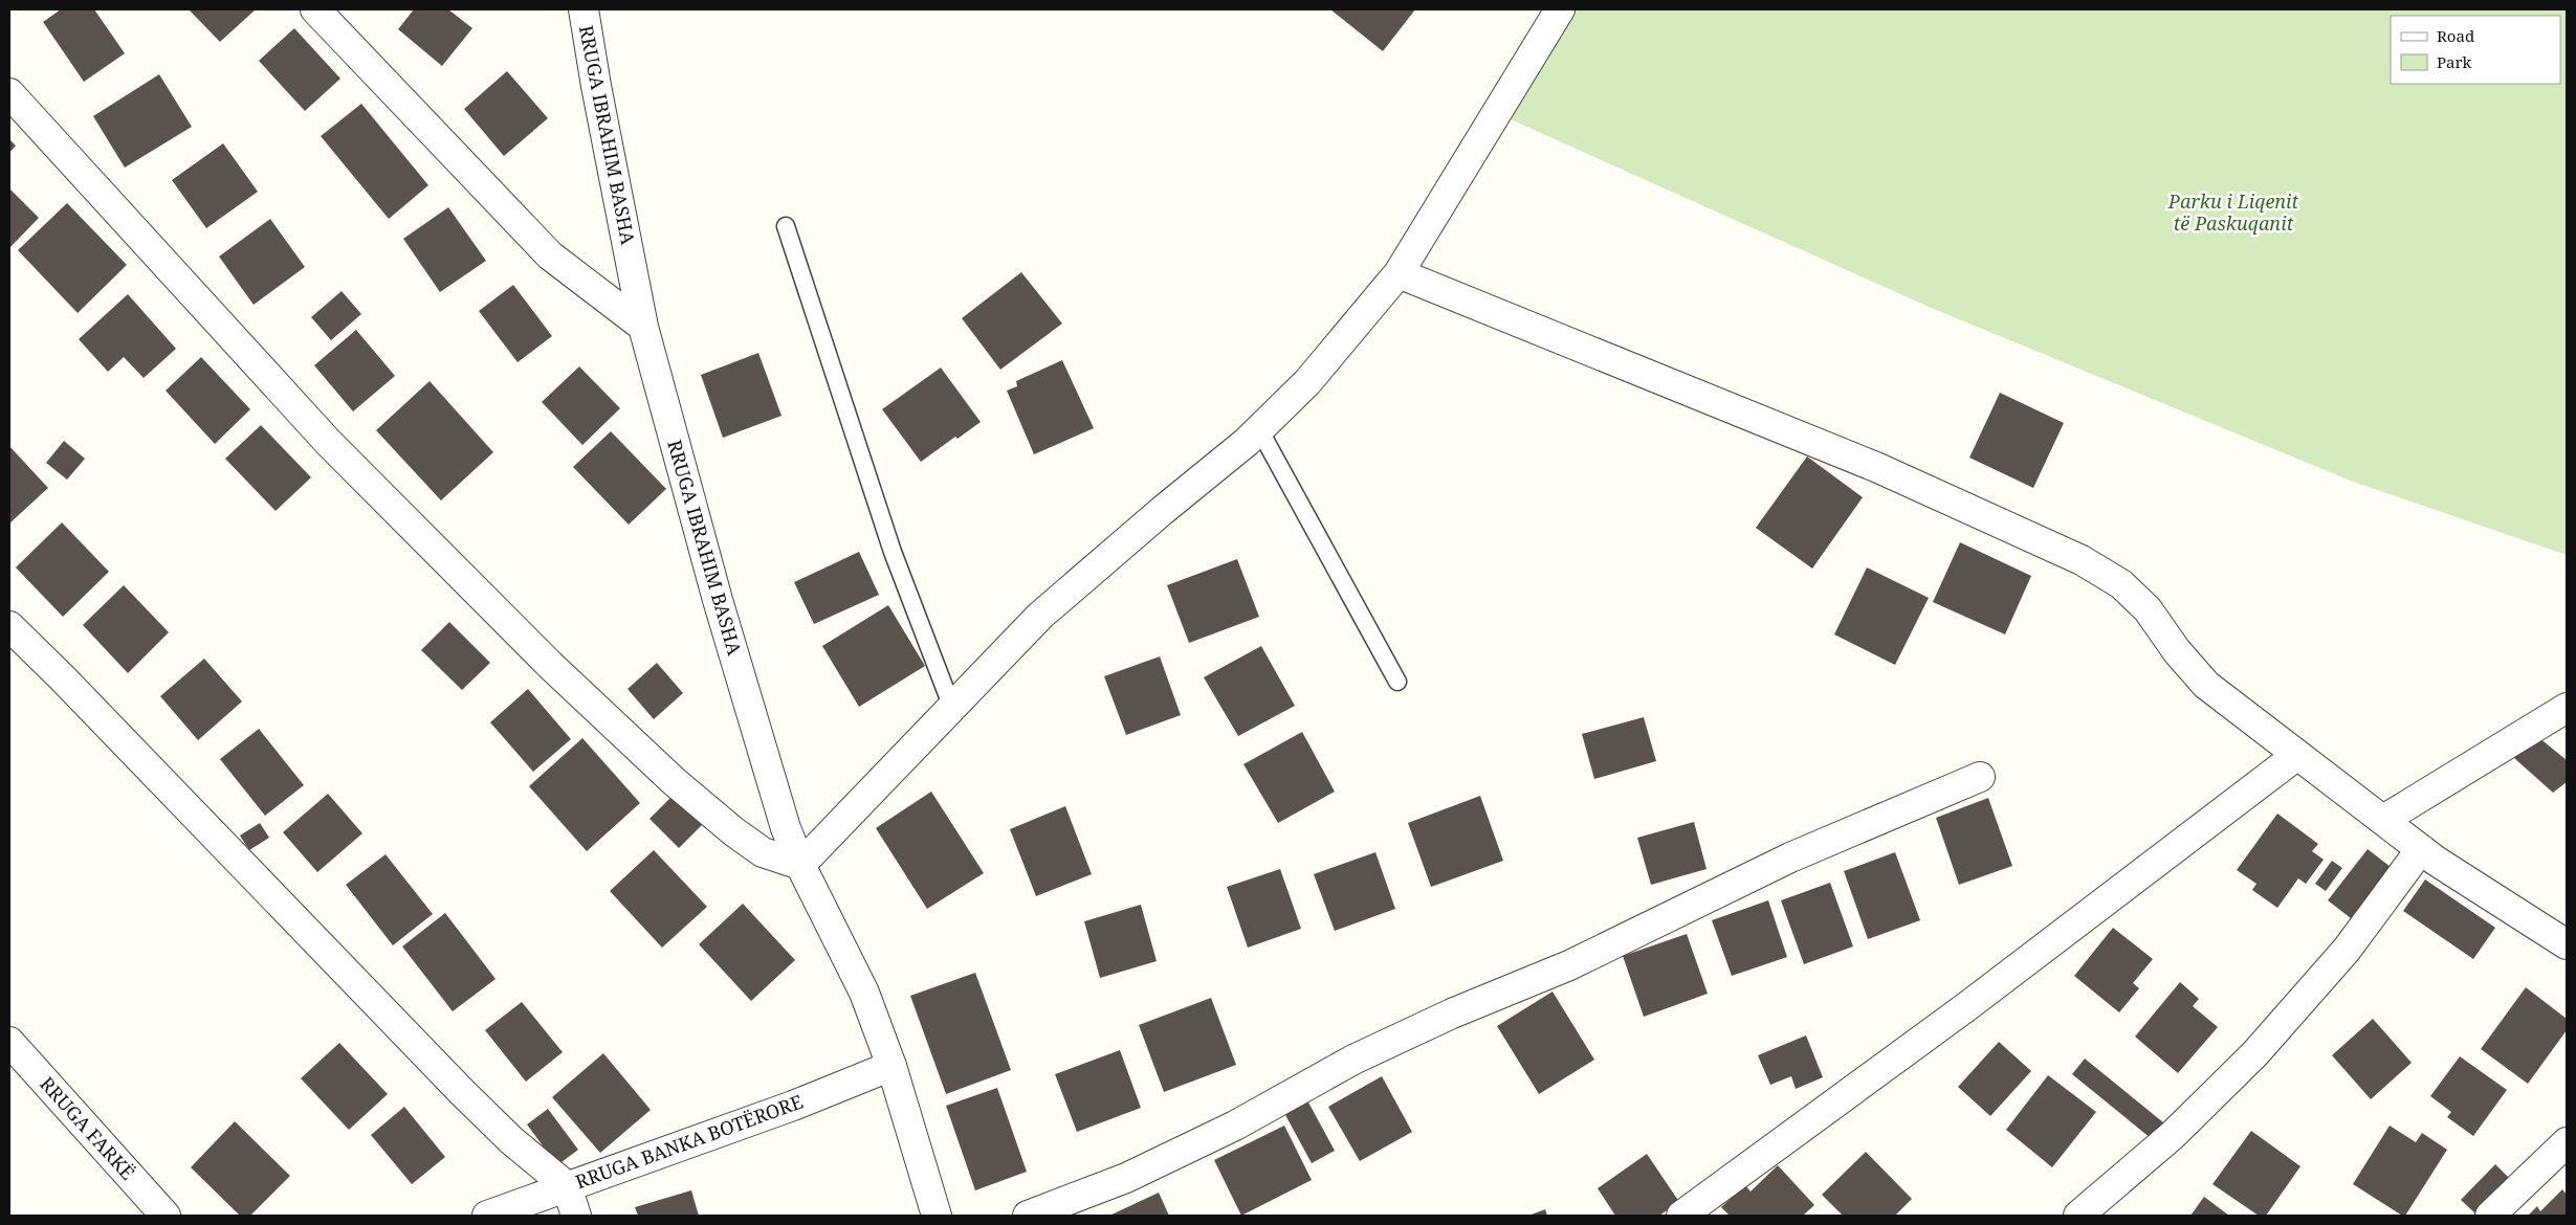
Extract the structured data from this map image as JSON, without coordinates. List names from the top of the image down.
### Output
{
  "streets": {
    "street": ["RRUGA IBRAHIM BASHA", "RRUGA FARKË", "RRUGA BANKA BOTËRORE"]
  },
  "crossings": [
    ["RRUGA IBRAHIM BASHA", "RRUGA BANKA BOTËRORE"]
  ],
  "parks": ["Parku i Liqenit të Paskuqanit"],
  "legend": ["Road", "Park"]
}
